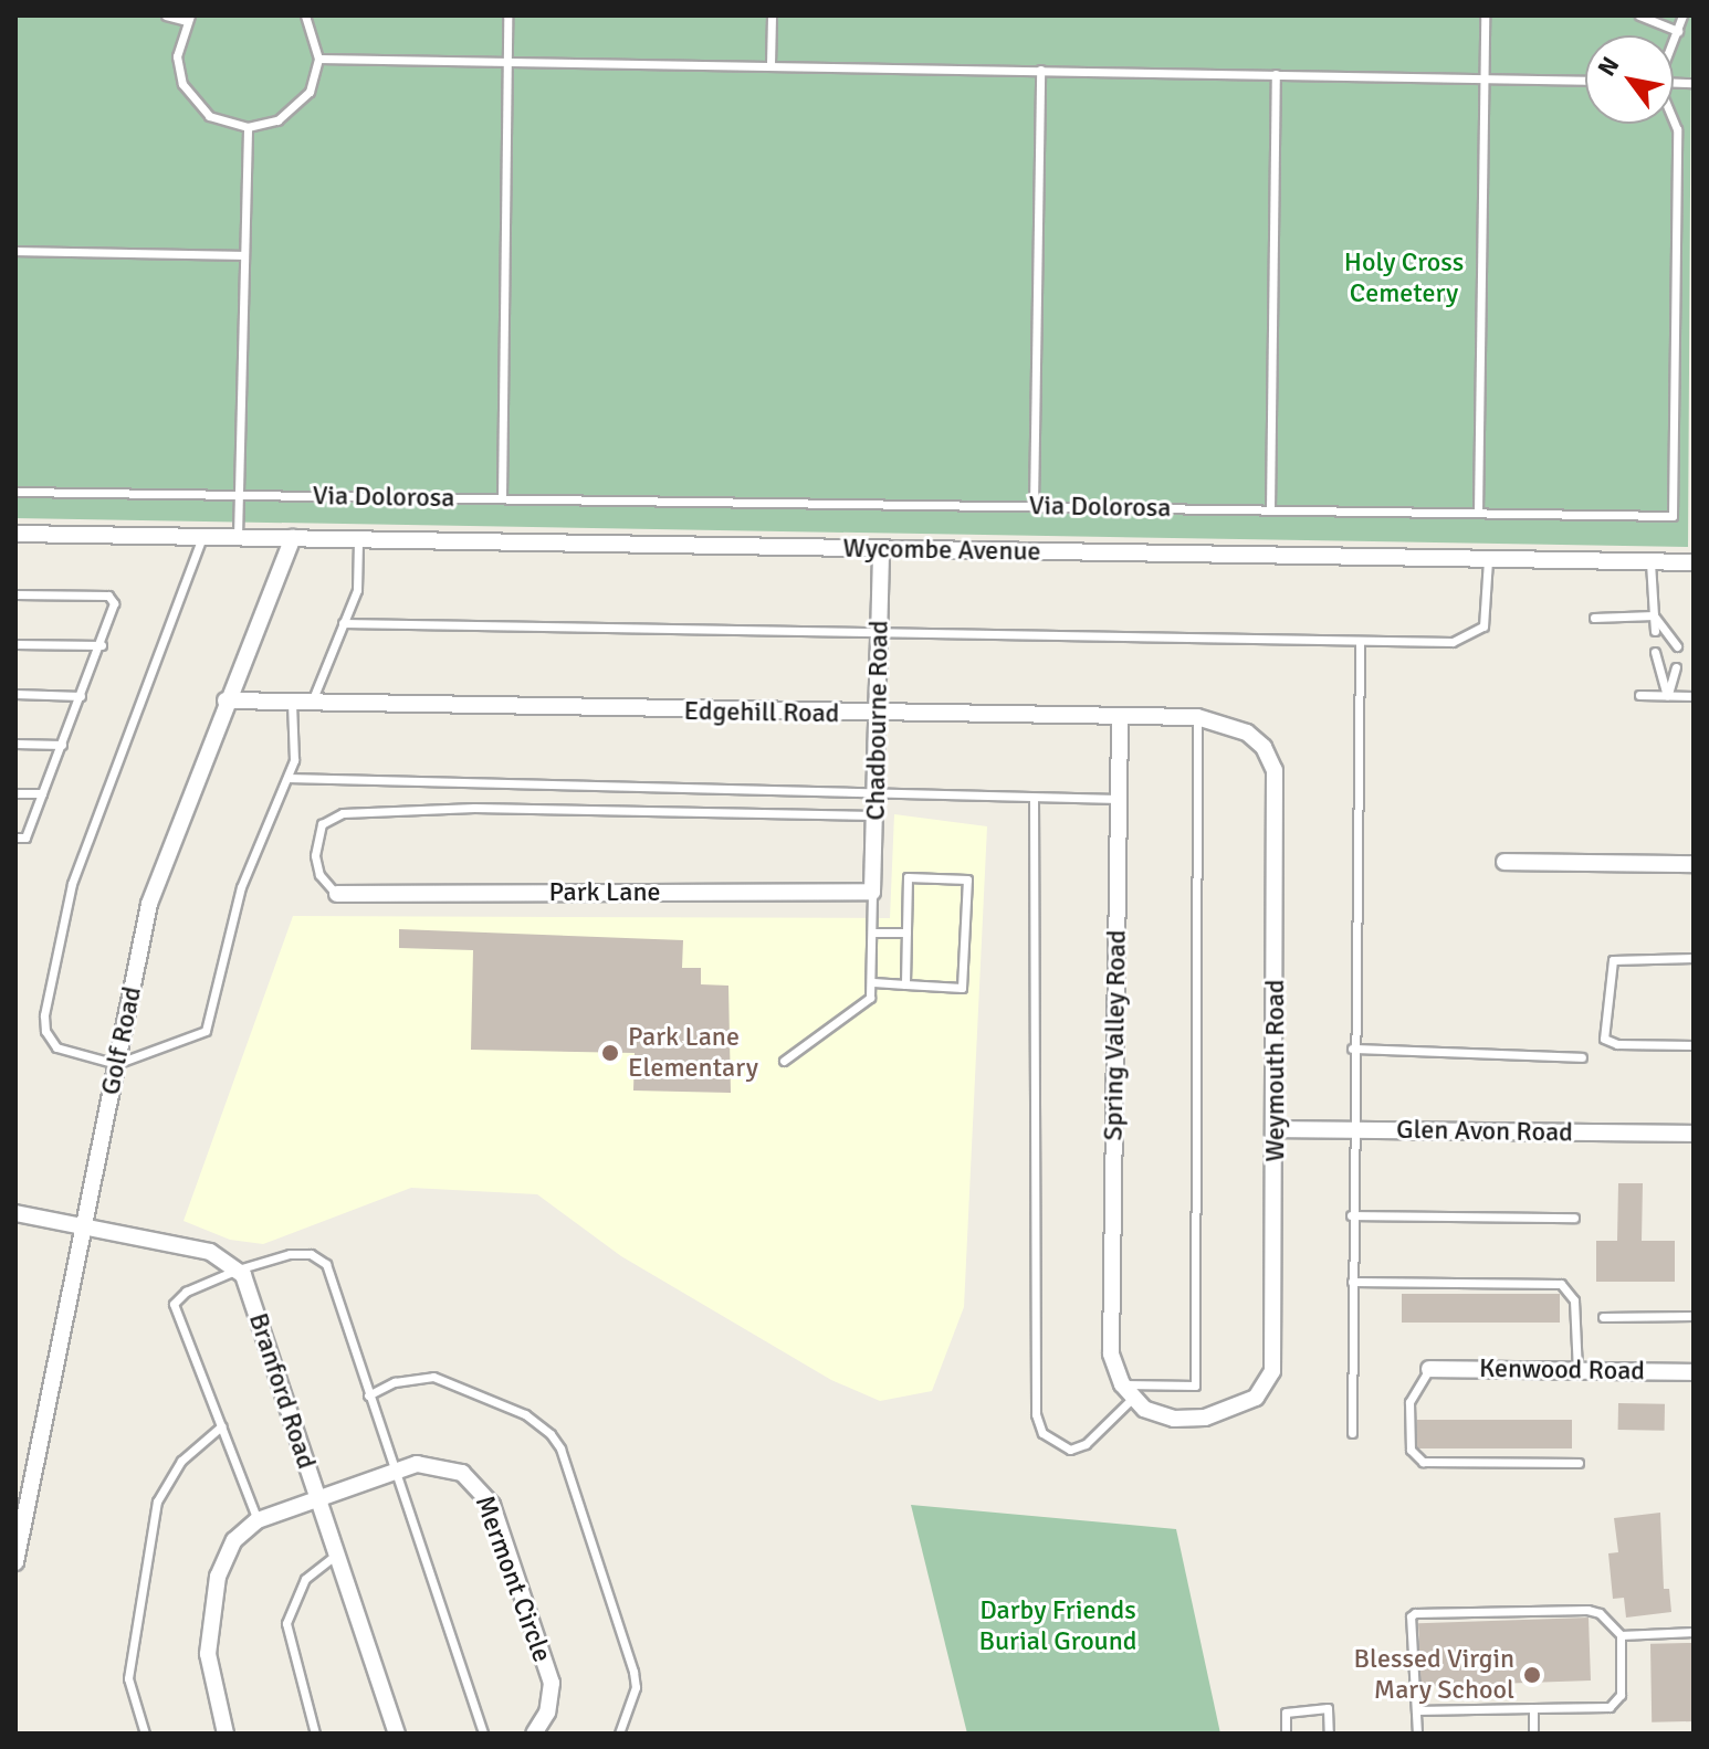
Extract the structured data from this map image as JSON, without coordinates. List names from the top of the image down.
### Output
{
  "streets": {
    "street": [
      "Wycombe Avenue",
      "Edgehill Road",
      "Chadbourne Road",
      "Park Lane",
      "Spring Valley Road",
      "Golf Road",
      "Weymouth Road",
      "Glen Avon Road",
      "Kenwood Road",
      "Branford Road",
      "Mermont Circle"
    ],
    "lane": ["Via Dolorosa"]
  },
  "crossings": [
    ["Wycombe Avenue", "Chadbourne Road"],
    ["Wycombe Avenue", "Golf Road"],
    ["Edgehill Road", "Chadbourne Road"],
    ["Edgehill Road", "Spring Valley Road"],
    ["Edgehill Road", "Golf Road"],
    ["Edgehill Road", "Weymouth Road"],
    ["Chadbourne Road", "Park Lane"],
    ["Spring Valley Road", "Weymouth Road"],
    ["Weymouth Road", "Glen Avon Road"],
    ["Branford Road", "Mermont Circle"]
  ],
  "parks": ["Holy Cross Cemetery", "Darby Friends Burial Ground"],
  "places": ["Park Lane Elementary", "Blessed Virgin Mary School"],
  "north": "top left"
}
